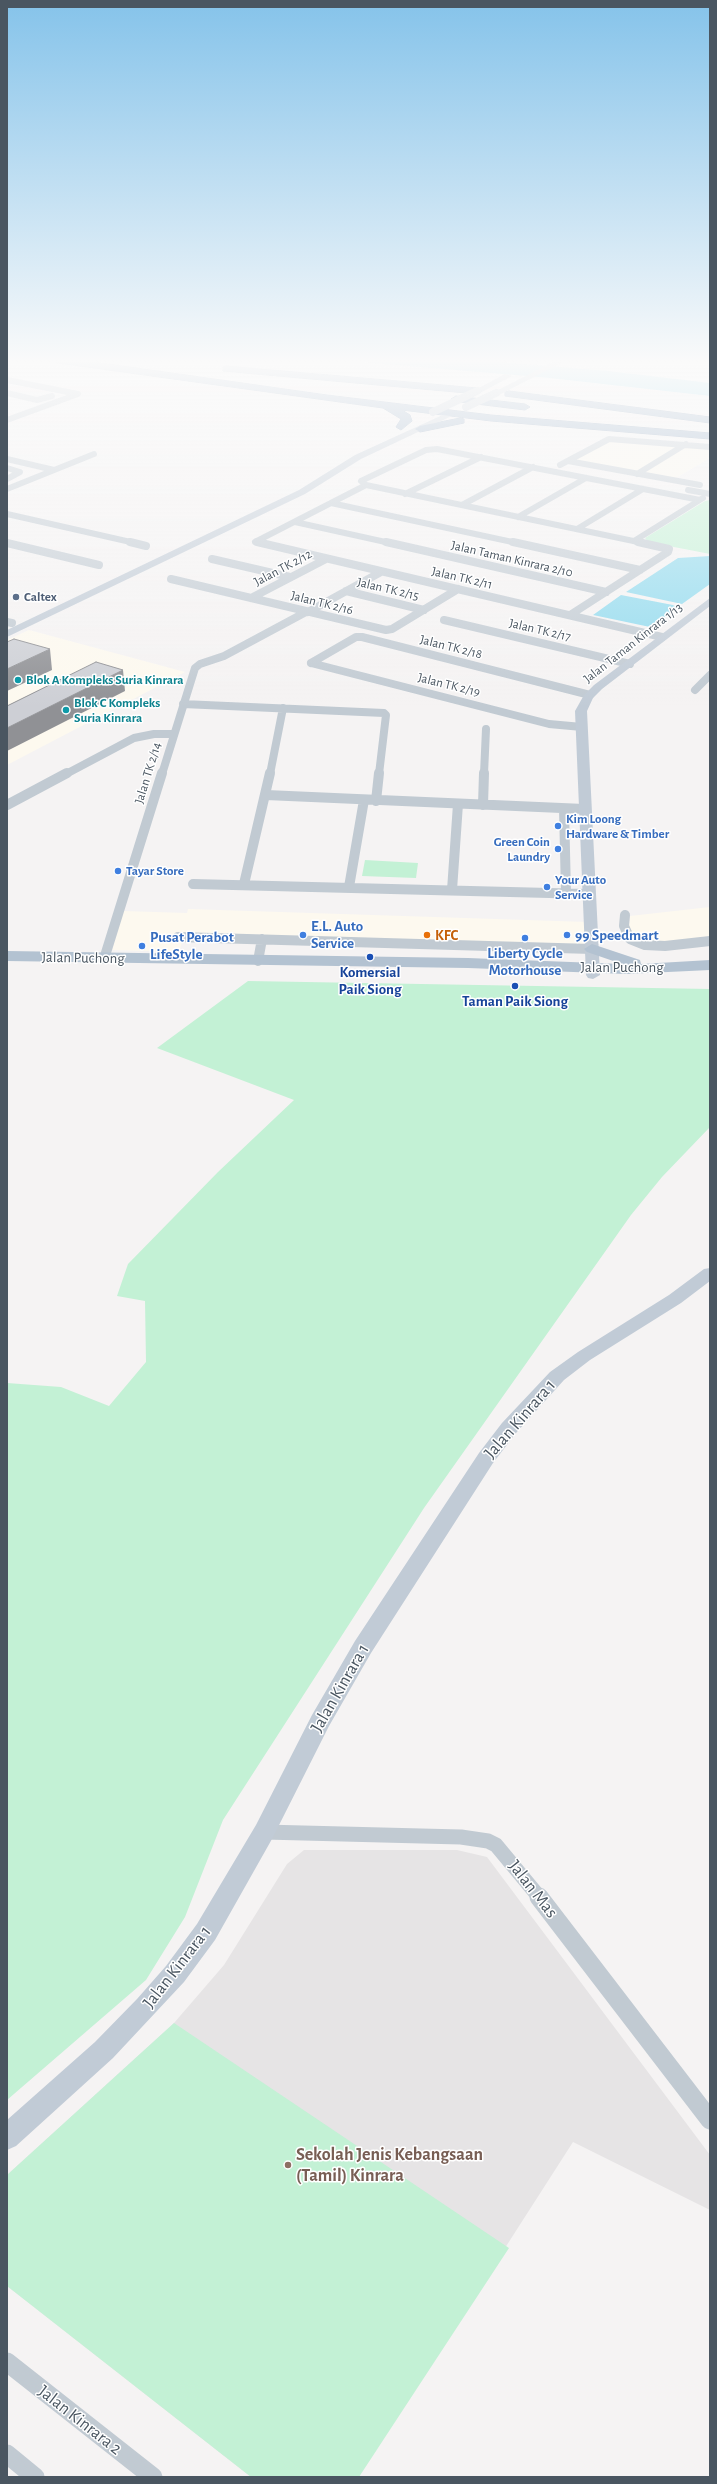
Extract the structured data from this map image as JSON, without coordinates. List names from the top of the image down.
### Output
{
  "streets": {
    "main road": ["Jalan Taman Kinrara 1/13", "Jalan Puchong", "Jalan Kinrara 1"],
    "street": [
      "Jalan Taman Kinrara 2/10",
      "Jalan TK 2/12",
      "Jalan TK 2/11",
      "Jalan TK 2/15",
      "Jalan TK 2/16",
      "Jalan TK 2/17",
      "Jalan TK 2/18",
      "Jalan TK 2/19",
      "Jalan TK 2/14",
      "Jalan Mas",
      "Jalan Kinrara 2"
    ]
  },
  "crossings": [
    ["Jalan Taman Kinrara 2/10", "Jalan TK 2/11"],
    ["Jalan TK 2/12", "Jalan TK 2/11"],
    ["Jalan TK 2/12", "Jalan TK 2/16"],
    ["Jalan TK 2/11", "Jalan TK 2/16"],
    ["Jalan TK 2/11", "Jalan Taman Kinrara 1/13"],
    ["Jalan TK 2/11", "Jalan TK 2/14"],
    ["Jalan TK 2/15", "Jalan TK 2/16"],
    ["Jalan TK 2/15", "Jalan TK 2/14"],
    ["Jalan TK 2/16", "Jalan TK 2/14"],
    ["Jalan TK 2/17", "Jalan Taman Kinrara 1/13"],
    ["Jalan Taman Kinrara 1/13", "Jalan TK 2/18"],
    ["Jalan Taman Kinrara 1/13", "Jalan TK 2/19"],
    ["Jalan Taman Kinrara 1/13", "Jalan Puchong"],
    ["Jalan TK 2/18", "Jalan TK 2/19"],
    ["Jalan TK 2/14", "Jalan Puchong"],
    ["Jalan Kinrara 1", "Jalan Mas"]
  ],
  "places": [
    "Caltex",
    "Blok A Kompleks Suria Kinrara",
    "Blok C Kompleks Suria Kinrara",
    "Kim Loong Hardware & Timber",
    "Green Coin Laundry",
    "Tayar Store",
    "Your Auto Service",
    "E.L. Auto Service",
    "KFC",
    "99 Speedmart",
    "Liberty Cycle Motorhouse",
    "Pusat Perabot LifeStyle",
    "Komersial Paik Siong",
    "Taman Paik Siong",
    "Sekolah Jenis Kebangsaan (Tamil) Kinrara"
  ]
}
